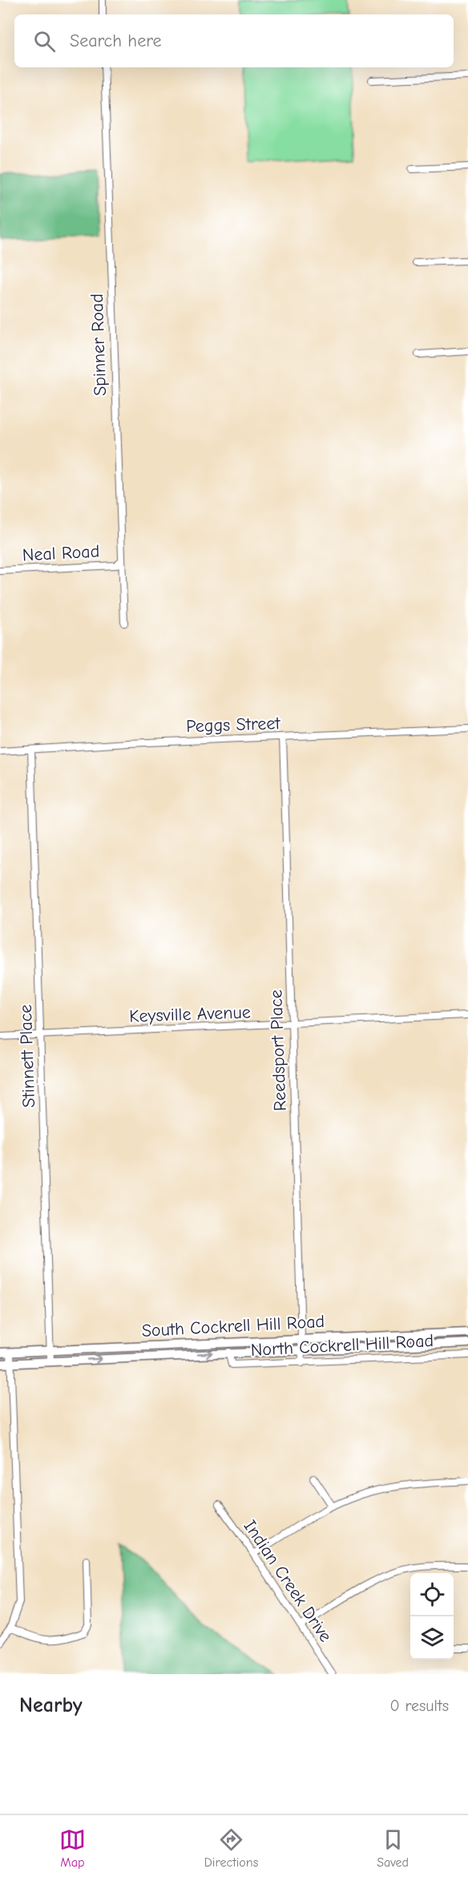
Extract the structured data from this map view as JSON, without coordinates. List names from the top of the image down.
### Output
{
  "streets": {
    "main road": ["South Cockrell Hill Road"],
    "street": [
      "Spinner Road",
      "Neal Road",
      "Peggs Street",
      "Keysville Avenue",
      "Reedsport Place",
      "Stinnett Place",
      "North Cockrell Hill Road",
      "Indian Creek Drive"
    ]
  },
  "crossings": [
    ["Spinner Road", "Neal Road"],
    ["Peggs Street", "Reedsport Place"],
    ["Peggs Street", "Stinnett Place"],
    ["Keysville Avenue", "Reedsport Place"],
    ["Keysville Avenue", "Stinnett Place"],
    ["Reedsport Place", "South Cockrell Hill Road"],
    ["Reedsport Place", "North Cockrell Hill Road"],
    ["Stinnett Place", "South Cockrell Hill Road"],
    ["South Cockrell Hill Road", "North Cockrell Hill Road"]
  ],
  "page": {
    "search": "Search here",
    "heading": ["Nearby", "0 results"],
    "nav": ["Map", "Directions", "Saved"]
  }
}
